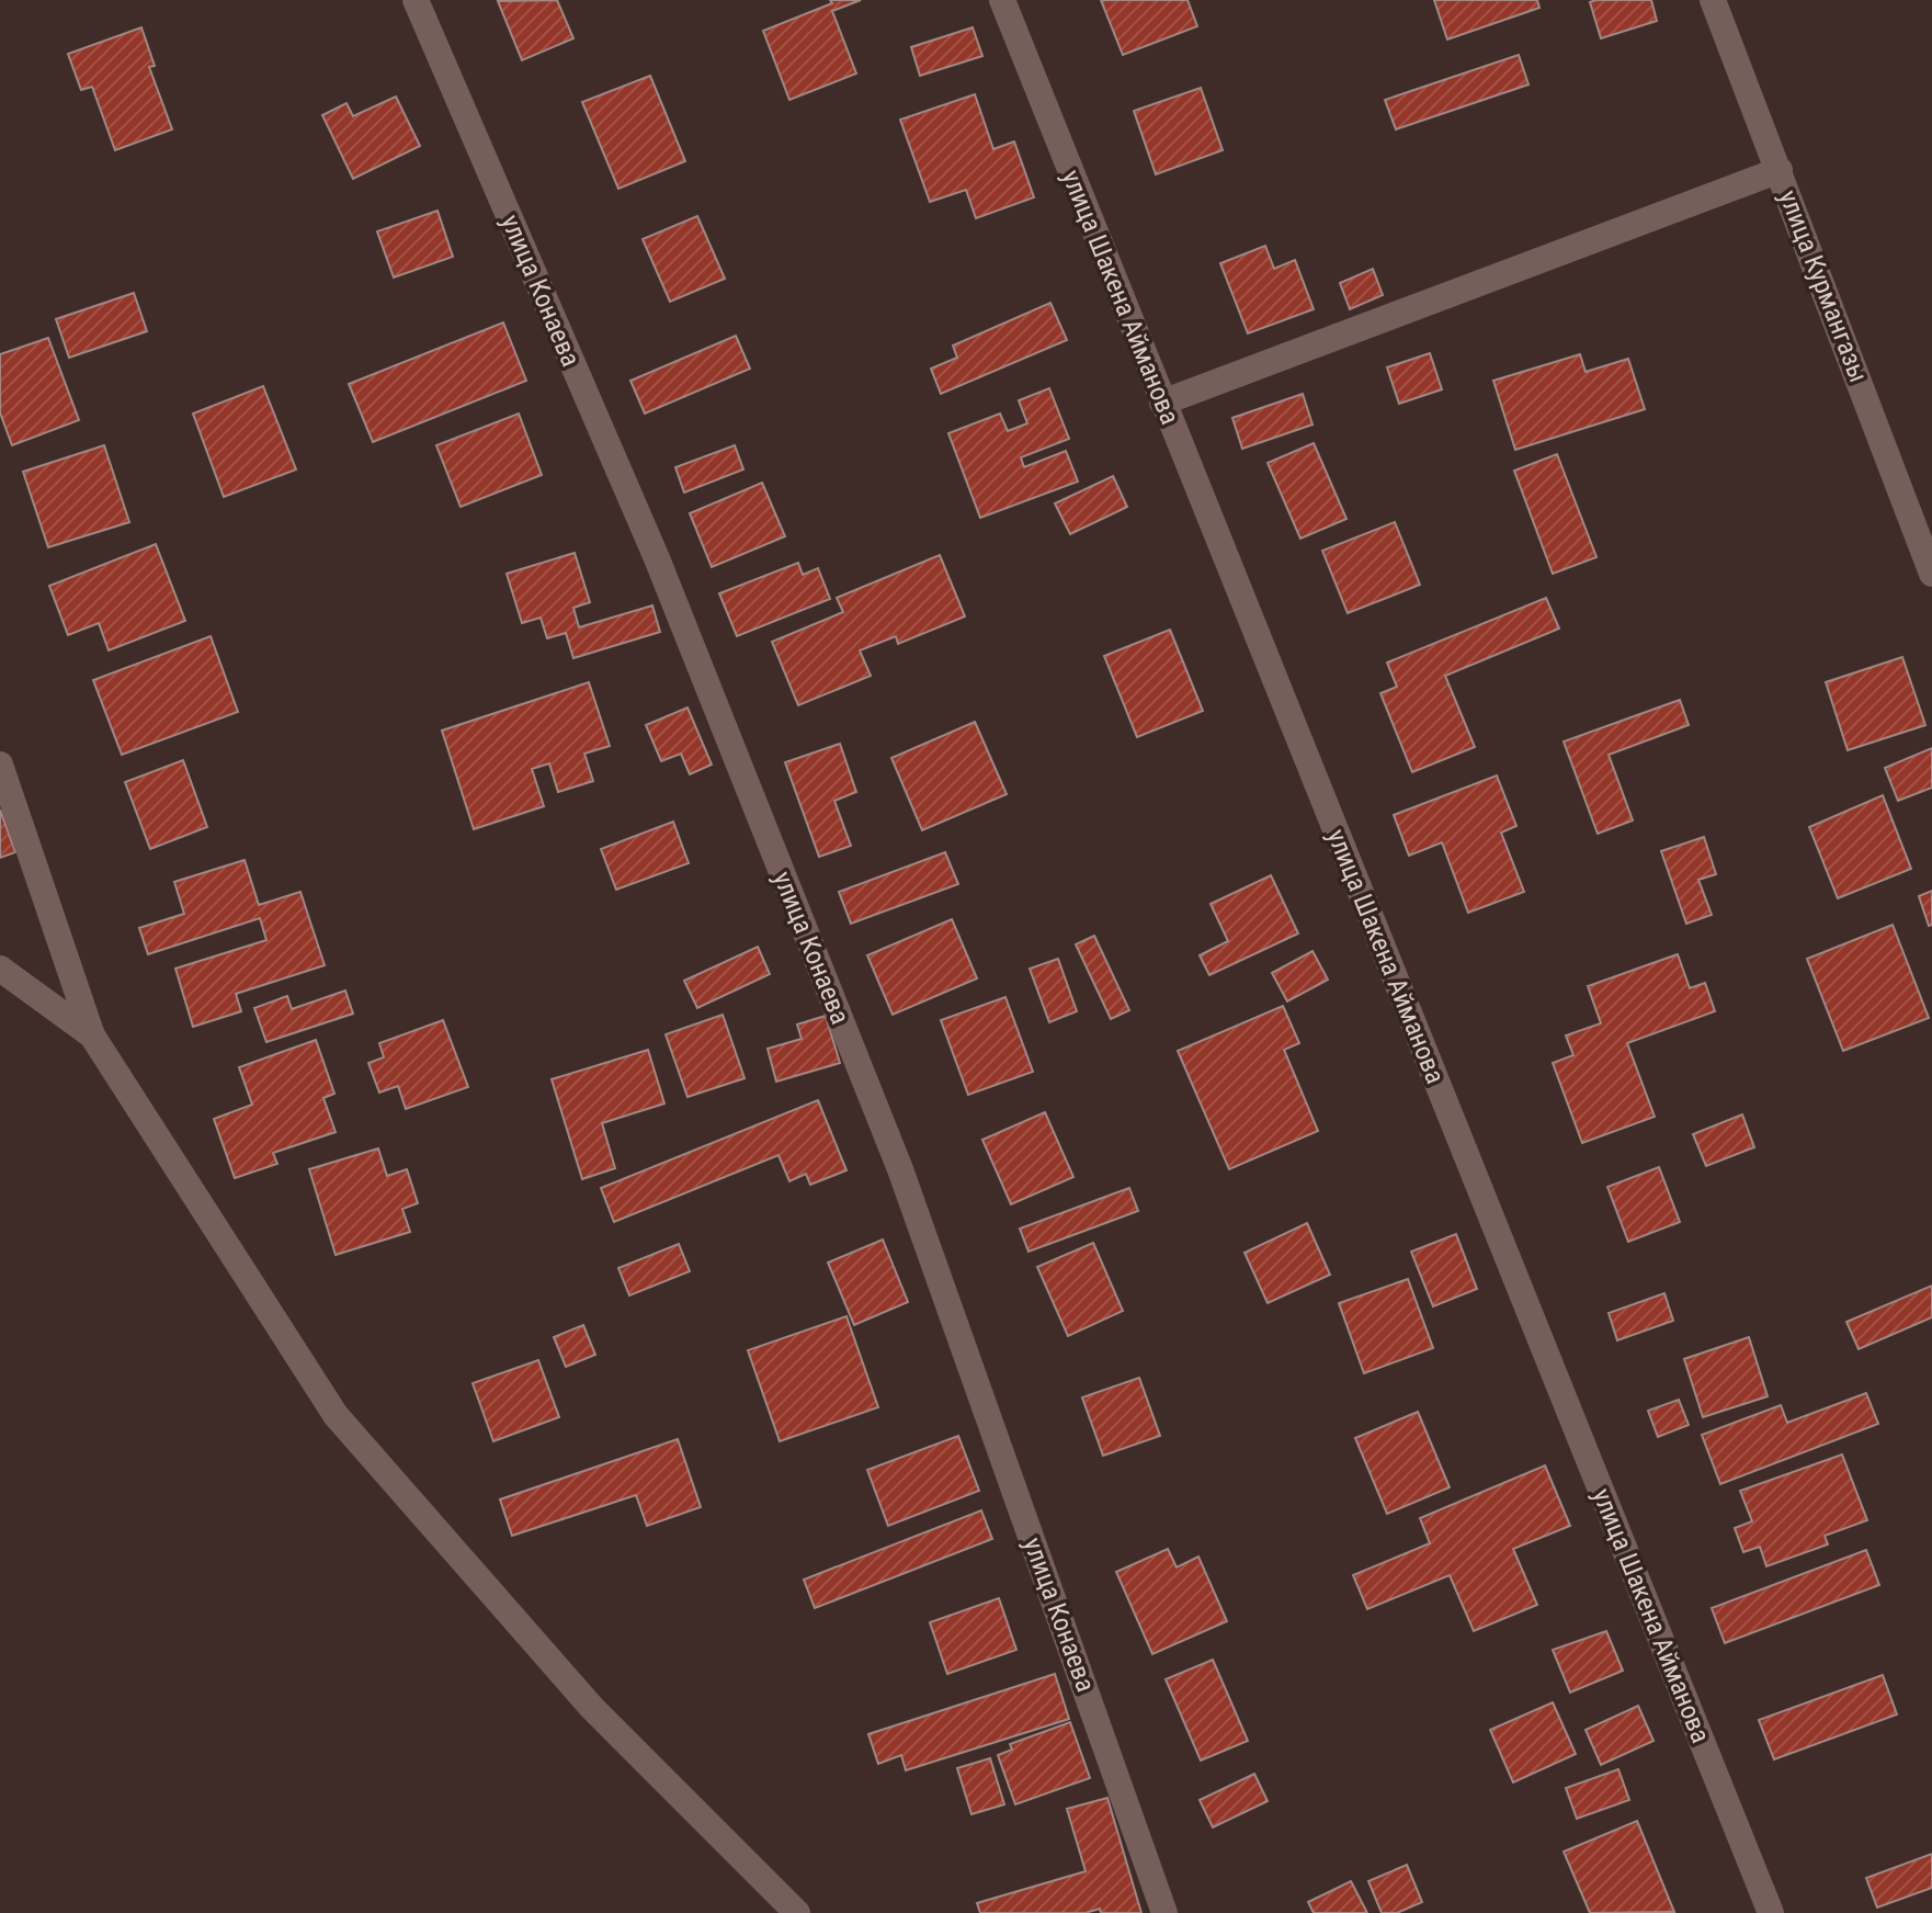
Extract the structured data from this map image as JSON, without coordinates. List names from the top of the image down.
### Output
{
  "streets": {
    "street": ["улица Курмангазы", "улица Конаева", "улица Шакена Айманова"]
  }
}
